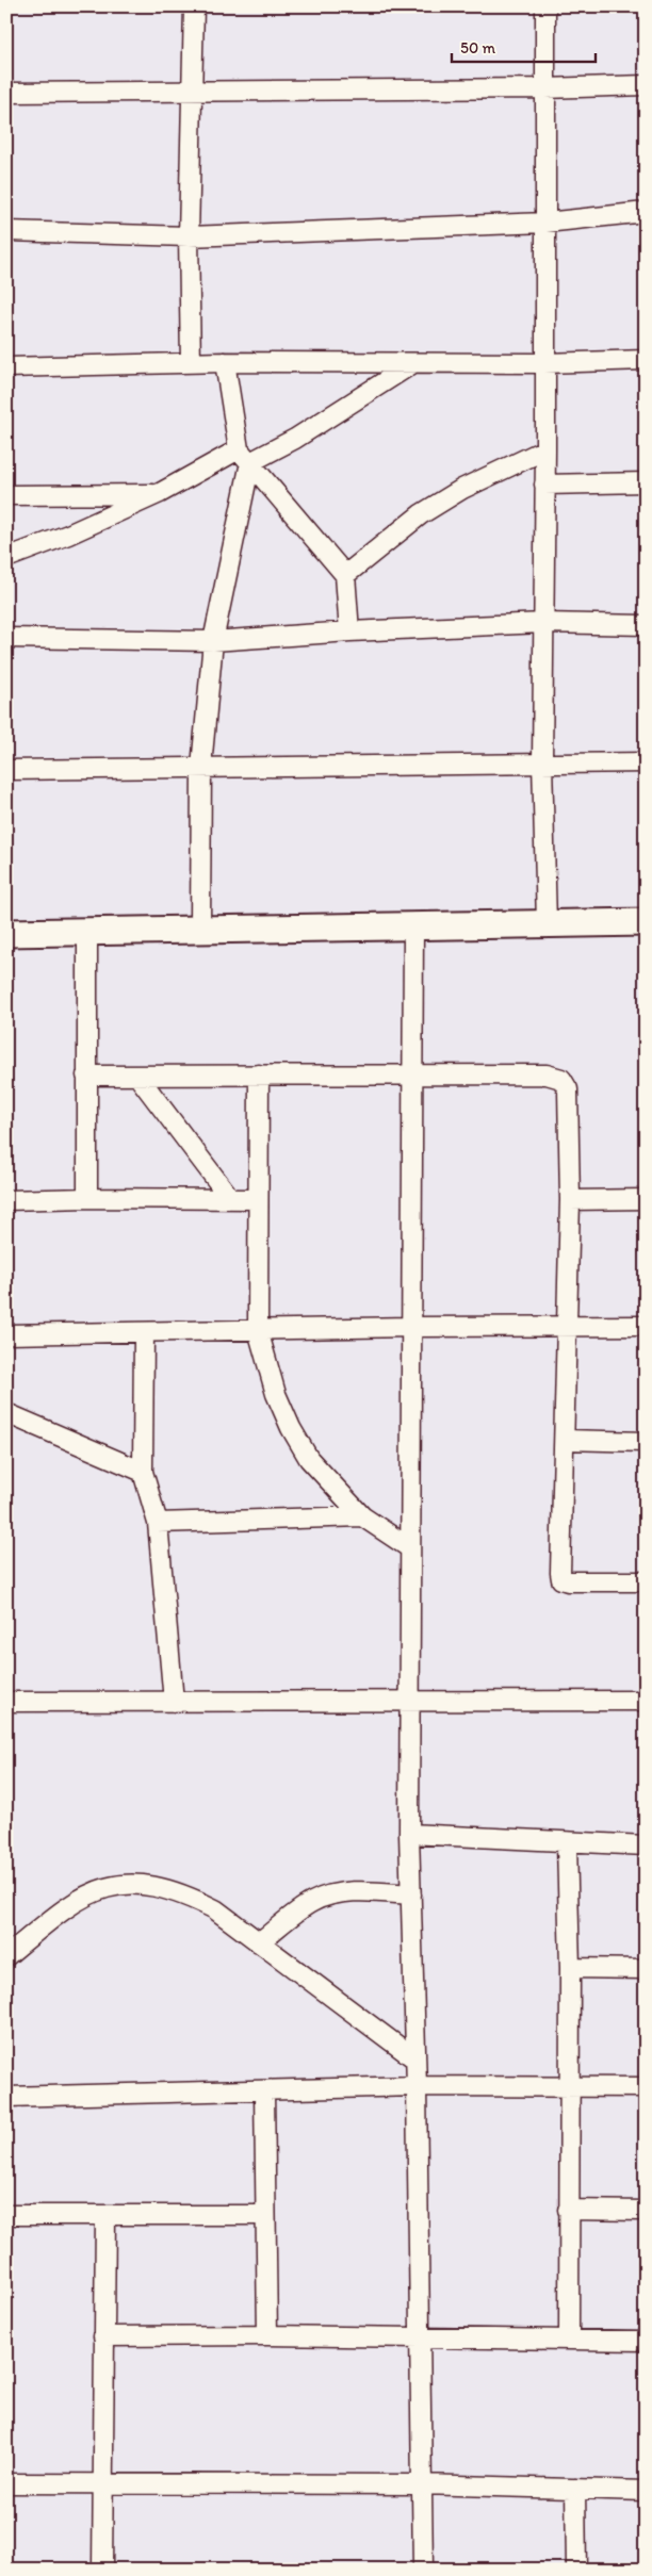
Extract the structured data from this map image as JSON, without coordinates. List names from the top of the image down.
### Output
{
  "scale_bar": "50 m"
}
